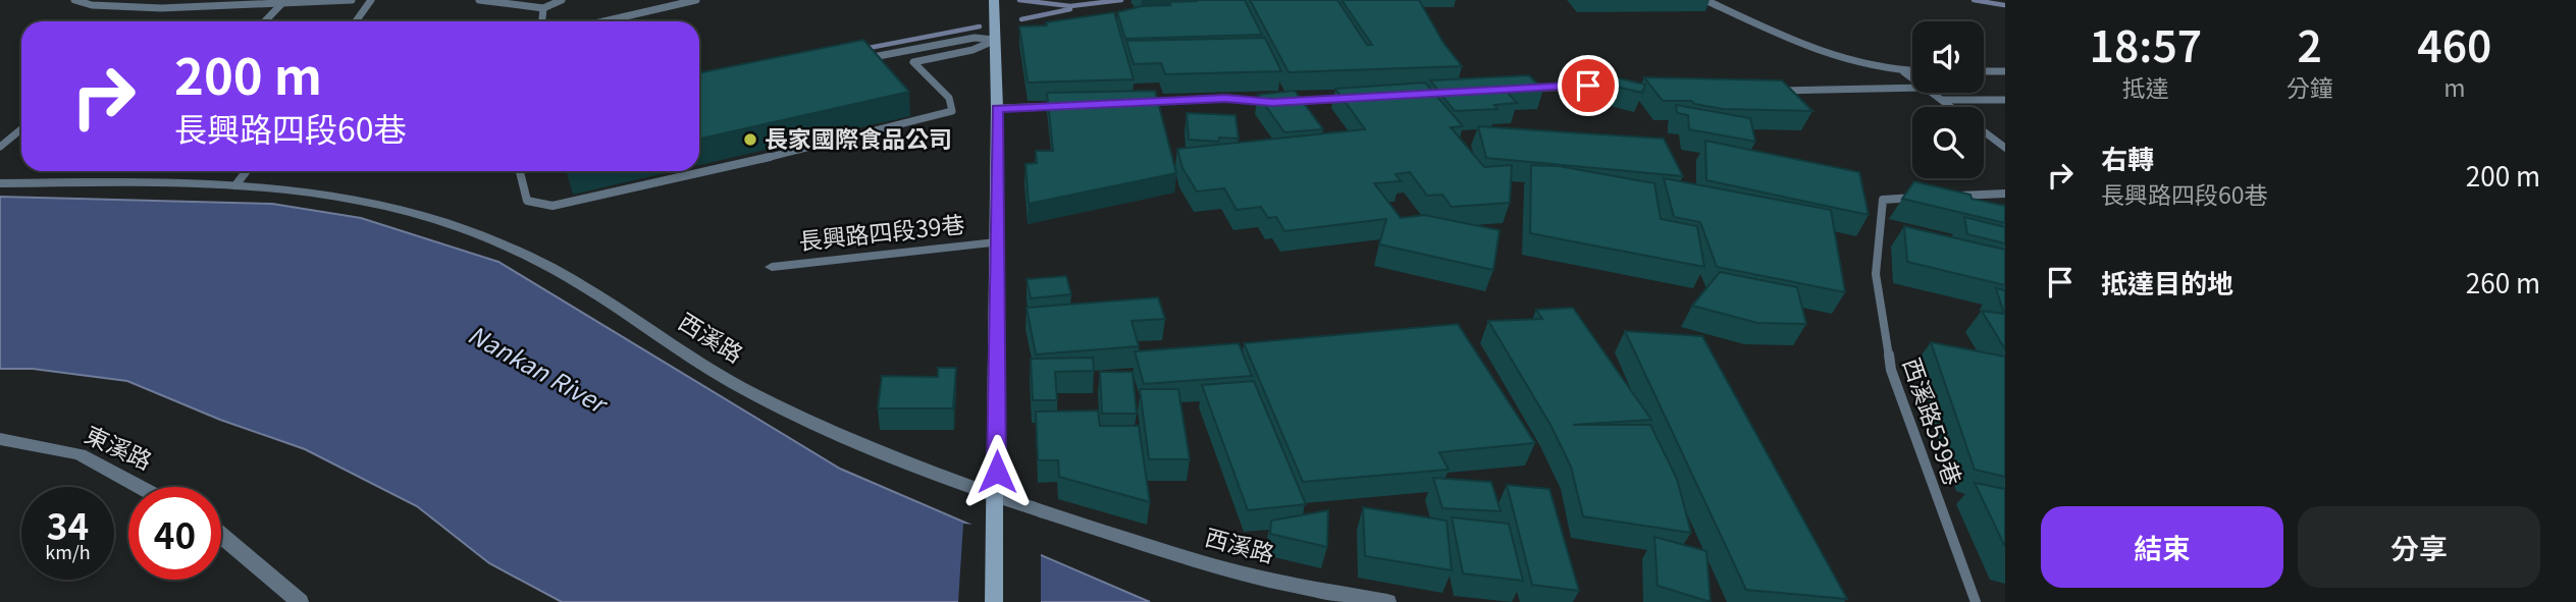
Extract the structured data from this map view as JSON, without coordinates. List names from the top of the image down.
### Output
{
  "streets": {
    "street": ["長興路四段39巷", "西溪路", "東溪路"],
    "lane": ["西溪路539巷"]
  },
  "water": ["Nankan River"],
  "places": ["長家國際食品公司"],
  "page": {
    "eta": [
      "18:57",
      "抵達",
      "2",
      "分鐘",
      "460",
      "m"
    ],
    "turn": ["200 m", "長興路四段60巷"],
    "list": [
      {
        "name": "右轉",
        "note": "長興路四段60巷",
        "value": "200 m"
      },
      {
        "name": "抵達目的地",
        "value": "260 m"
      }
    ],
    "speed": "34 km/h",
    "limit": "40",
    "buttons": ["結束", "分享"]
  }
}
